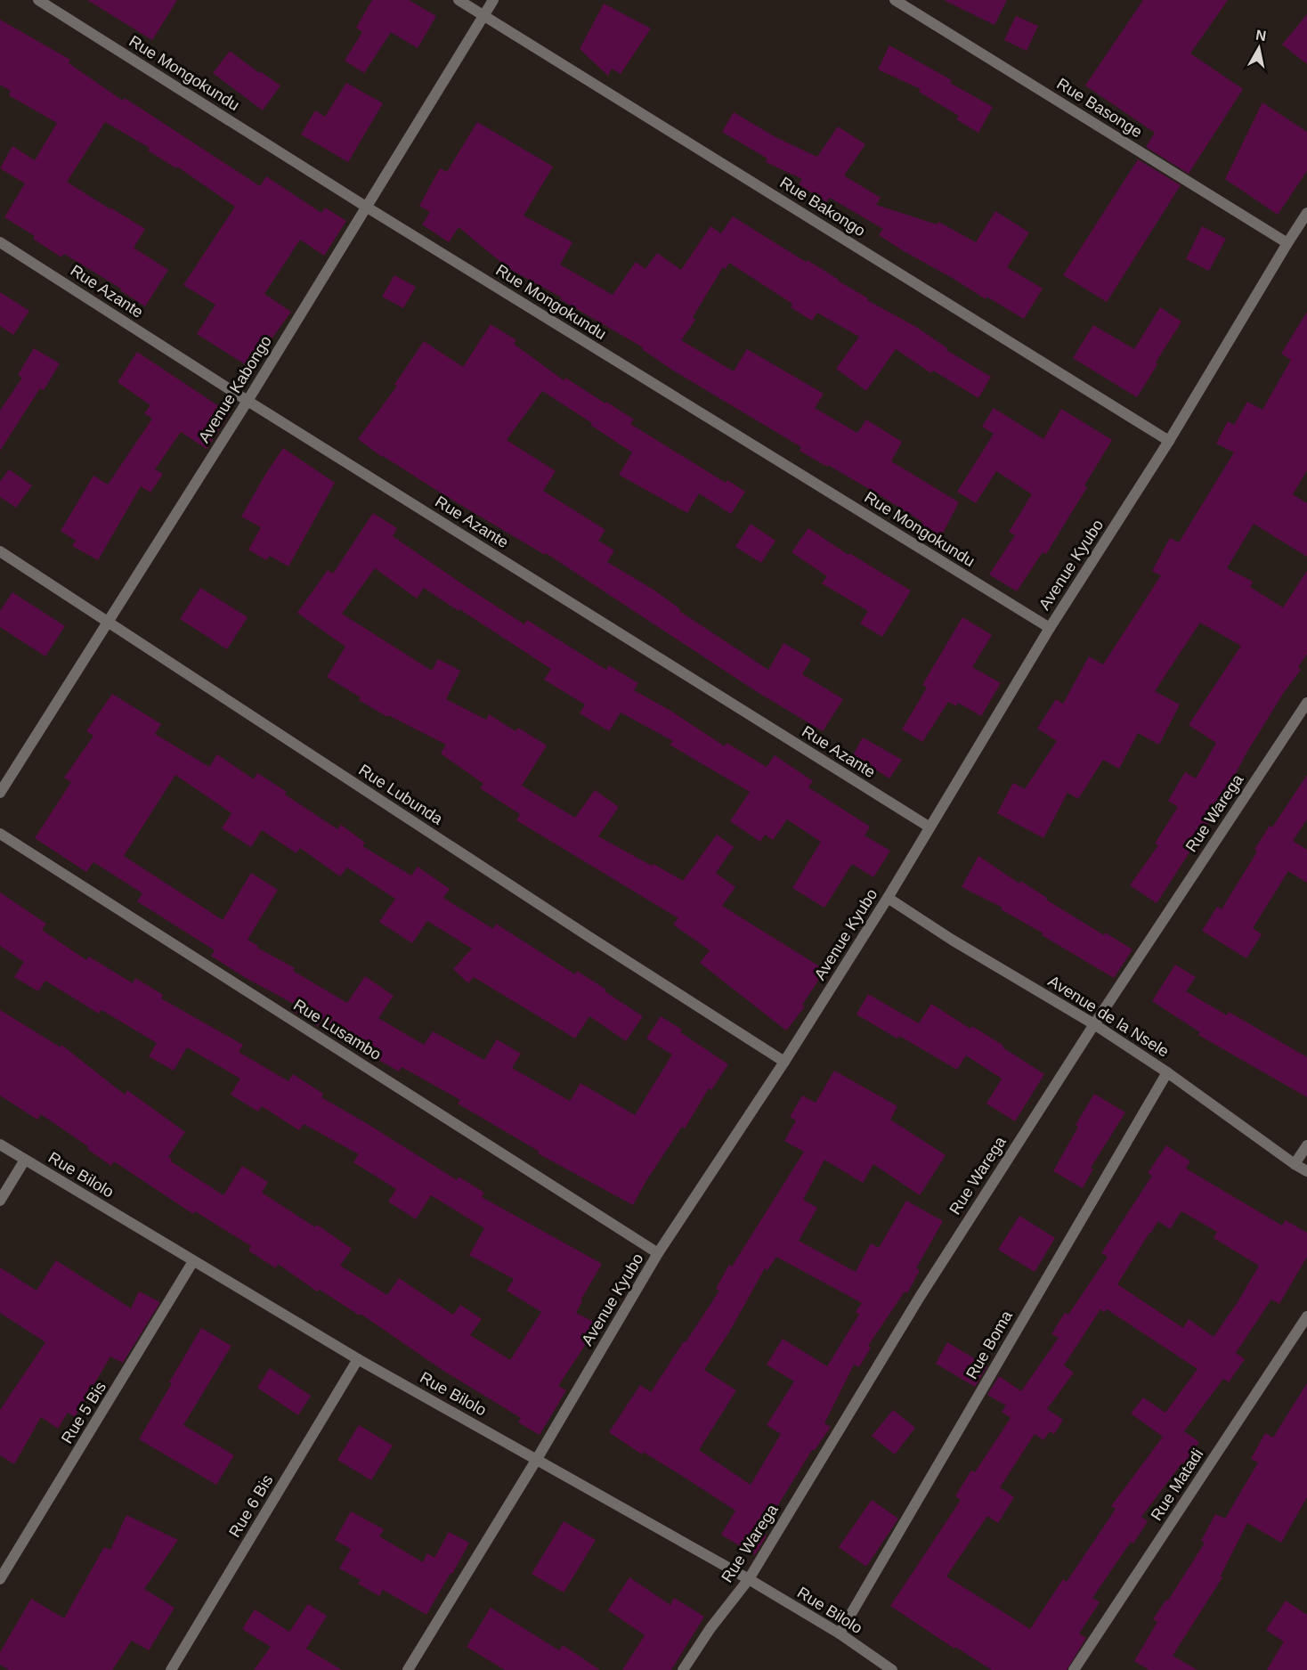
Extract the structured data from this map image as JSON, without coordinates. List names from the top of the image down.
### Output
{
  "streets": {
    "street": [
      "Rue Mongokundu",
      "Rue Basonge",
      "Rue Bakongo",
      "Rue Azante",
      "Avenue Kabongo",
      "Avenue Kyubo",
      "Rue Lubunda",
      "Rue Warega",
      "Avenue de la Nsele",
      "Rue Lusambo",
      "Rue Bilolo",
      "Rue Boma",
      "Rue 5 Bis",
      "Rue Matadi",
      "Rue 6 Bis"
    ]
  },
  "crossings": [
    ["Rue Mongokundu", "Avenue Kabongo"],
    ["Rue Mongokundu", "Avenue Kyubo"],
    ["Rue Basonge", "Avenue Kyubo"],
    ["Rue Bakongo", "Avenue Kabongo"],
    ["Rue Bakongo", "Avenue Kyubo"],
    ["Rue Azante", "Avenue Kabongo"],
    ["Rue Azante", "Avenue Kyubo"],
    ["Avenue Kabongo", "Rue Lubunda"],
    ["Avenue Kyubo", "Rue Lubunda"],
    ["Avenue Kyubo", "Avenue de la Nsele"],
    ["Avenue Kyubo", "Rue Lusambo"],
    ["Avenue Kyubo", "Rue Bilolo"],
    ["Rue Warega", "Avenue de la Nsele"],
    ["Rue Warega", "Rue Bilolo"],
    ["Avenue de la Nsele", "Rue Boma"],
    ["Rue Bilolo", "Rue Boma"],
    ["Rue Bilolo", "Rue 5 Bis"],
    ["Rue Bilolo", "Rue 6 Bis"]
  ],
  "north": "top"
}
